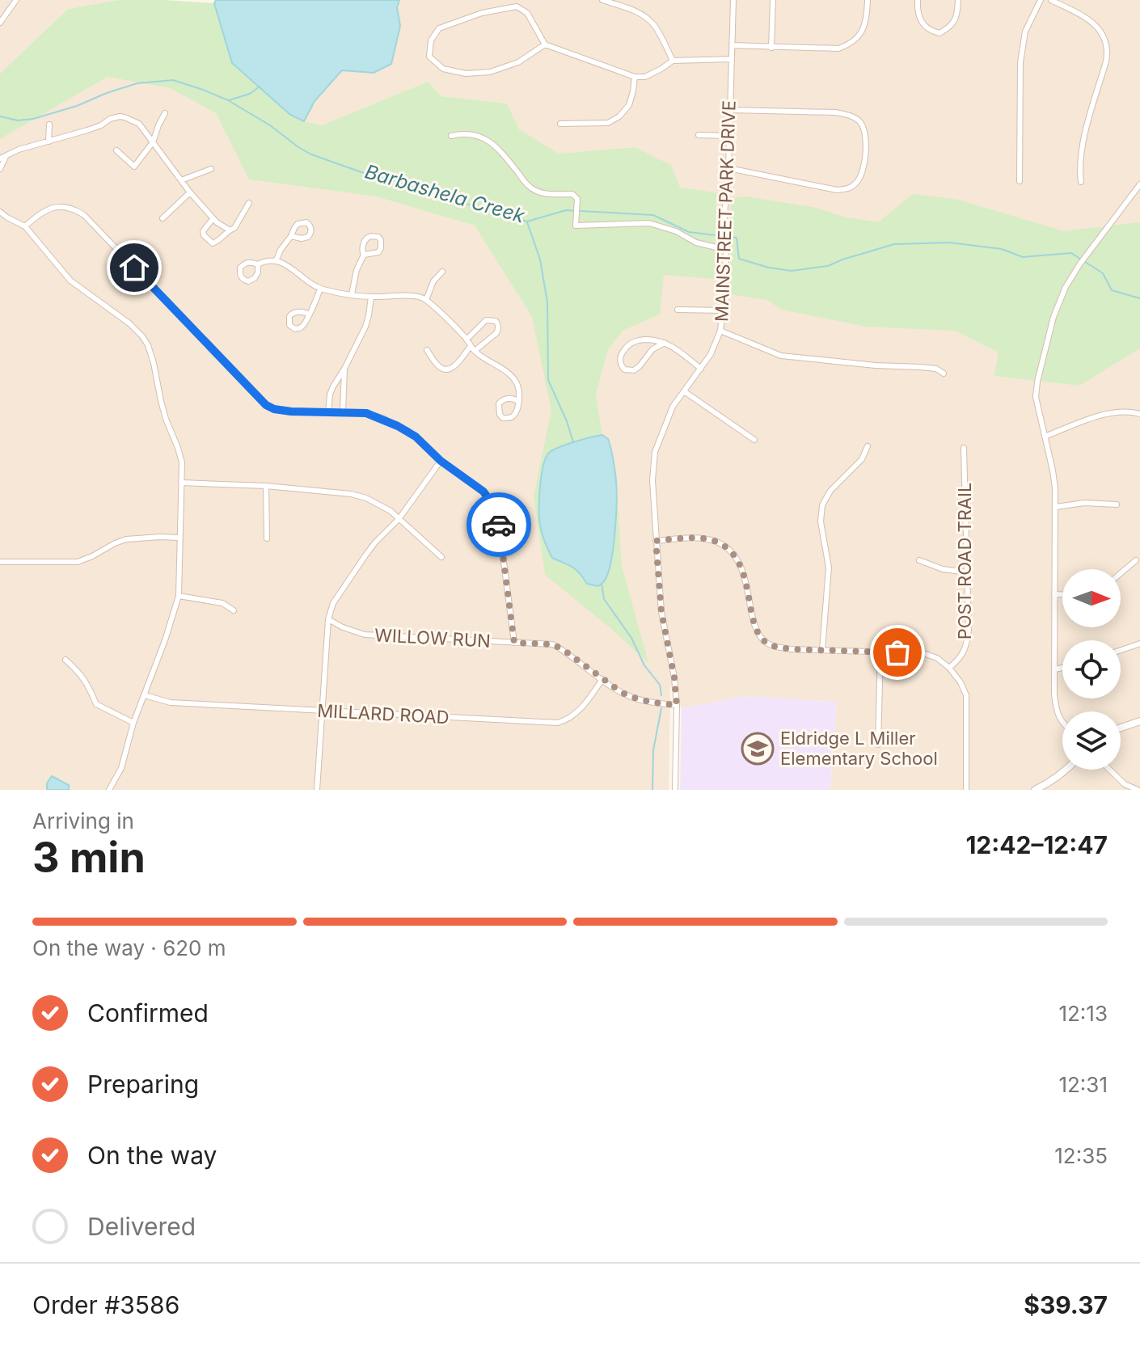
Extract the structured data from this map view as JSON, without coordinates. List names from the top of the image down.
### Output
{
  "streets": {
    "street": [
      "MAINSTREET PARK DRIVE",
      "POST ROAD TRAIL",
      "WILLOW RUN",
      "MILLARD ROAD"
    ]
  },
  "crossings": [
    ["MAINSTREET PARK DRIVE", "WILLOW RUN"],
    ["WILLOW RUN", "MILLARD ROAD"]
  ],
  "water": ["Barbashela Creek"],
  "places": {
    "school or university": ["Eldridge L Miller Elementary School"]
  },
  "north": "right",
  "page": {
    "heading": ["3 min", "Arriving in", "12:42–12:47"],
    "panel": ["Order #3586", "$39.37"],
    "bar": "On the way · 620 m",
    "list": [
      ["Confirmed", "12:13"],
      ["Preparing", "12:31"],
      ["On the way", "12:35"],
      "Delivered"
    ]
  }
}
